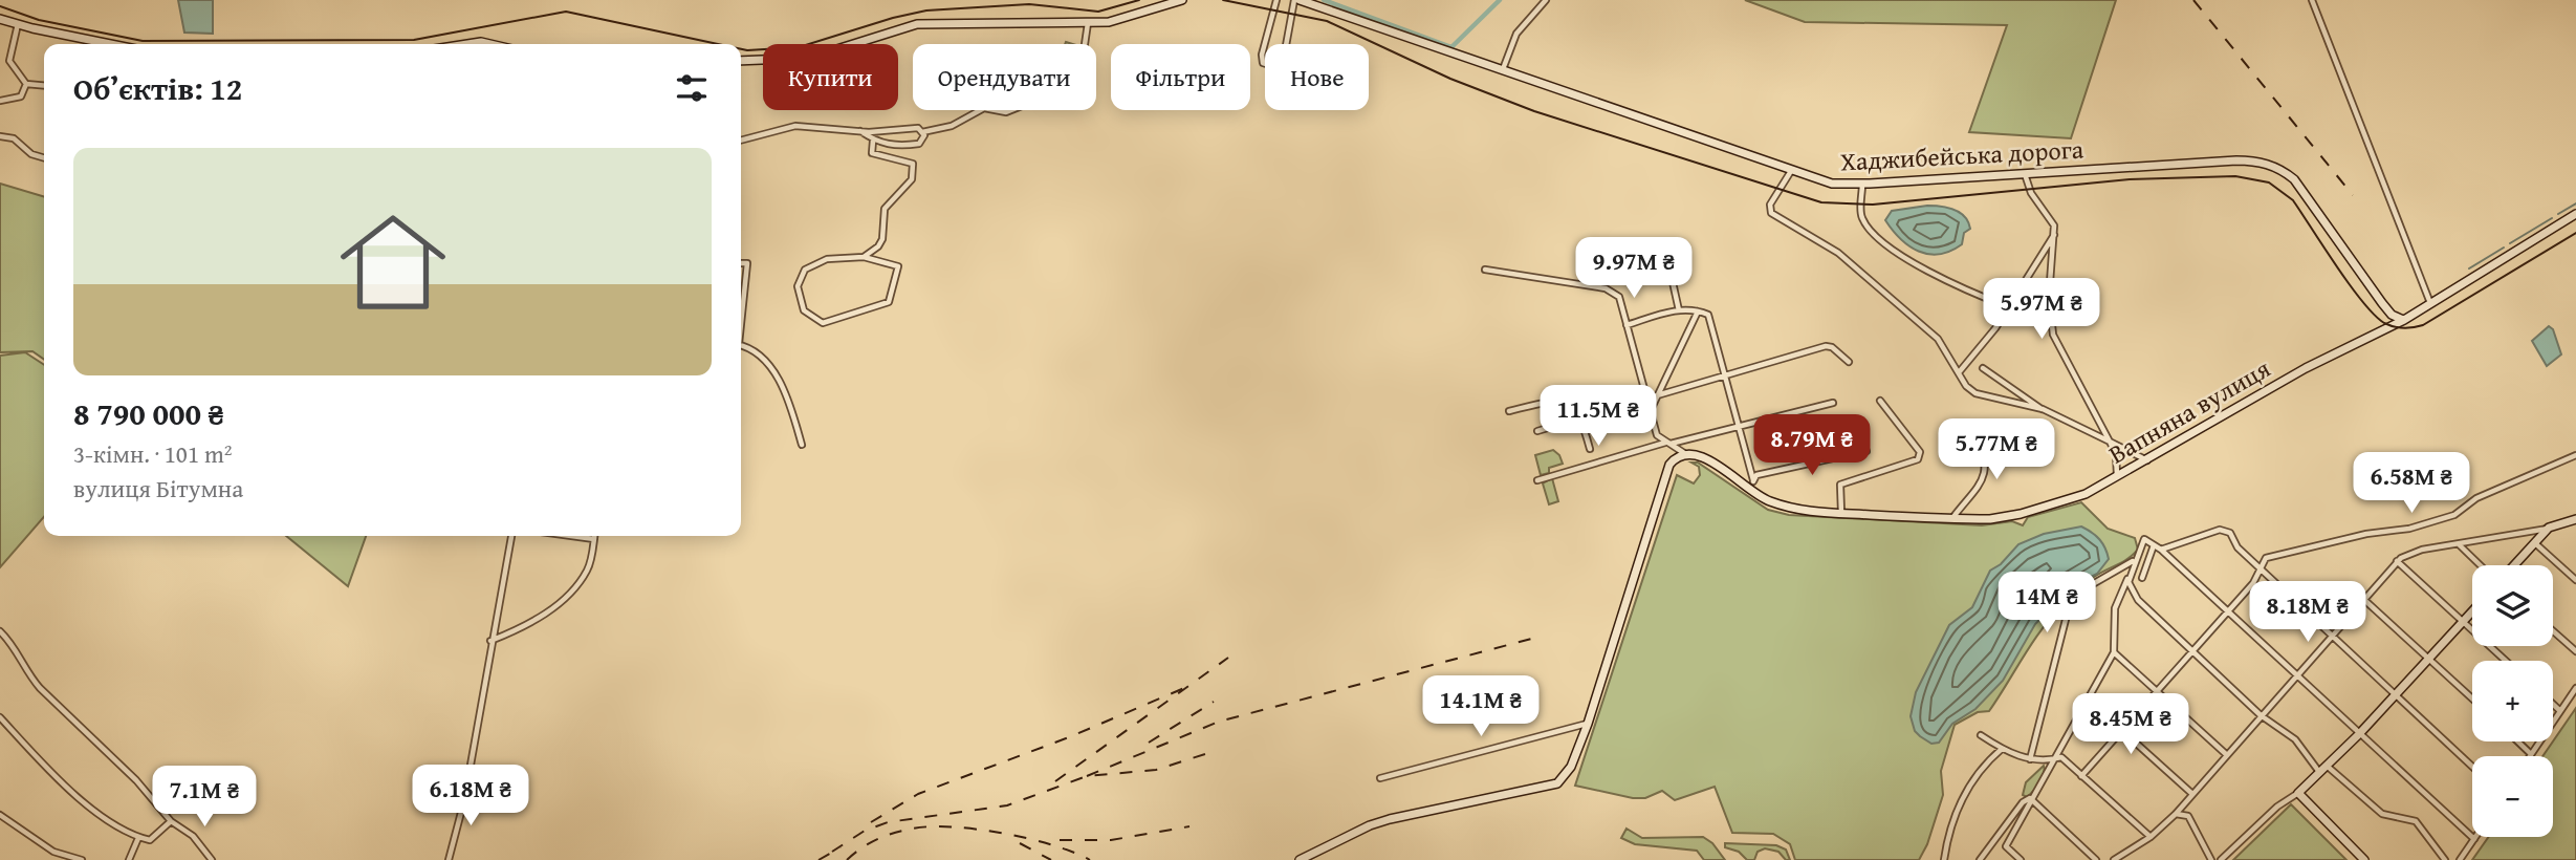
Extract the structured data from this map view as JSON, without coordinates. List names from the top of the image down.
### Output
{
  "streets": {
    "street": ["Хаджибейська дорога", "Вапняна вулиця"]
  },
  "crossings": [
    ["Хаджибейська дорога", "Вапняна вулиця"]
  ],
  "page": {
    "chip": [
      "Купити",
      "Орендувати",
      "Фільтри",
      "Нове"
    ],
    "heading": "Об’єктів: 12",
    "list": [
      {
        "name": "8 790 000 ₴",
        "note": "3-кімн. · 101 m² · вулиця Бітумна"
      }
    ],
    "price": [
      "9.97M ₴",
      "5.97M ₴",
      "11.5M ₴",
      "8.79M ₴",
      "5.77M ₴",
      "6.58M ₴",
      "14M ₴",
      "8.18M ₴",
      "14.1M ₴",
      "8.45M ₴",
      "6.18M ₴",
      "7.1M ₴"
    ],
    "map_buttons": ["+", "−"]
  }
}
